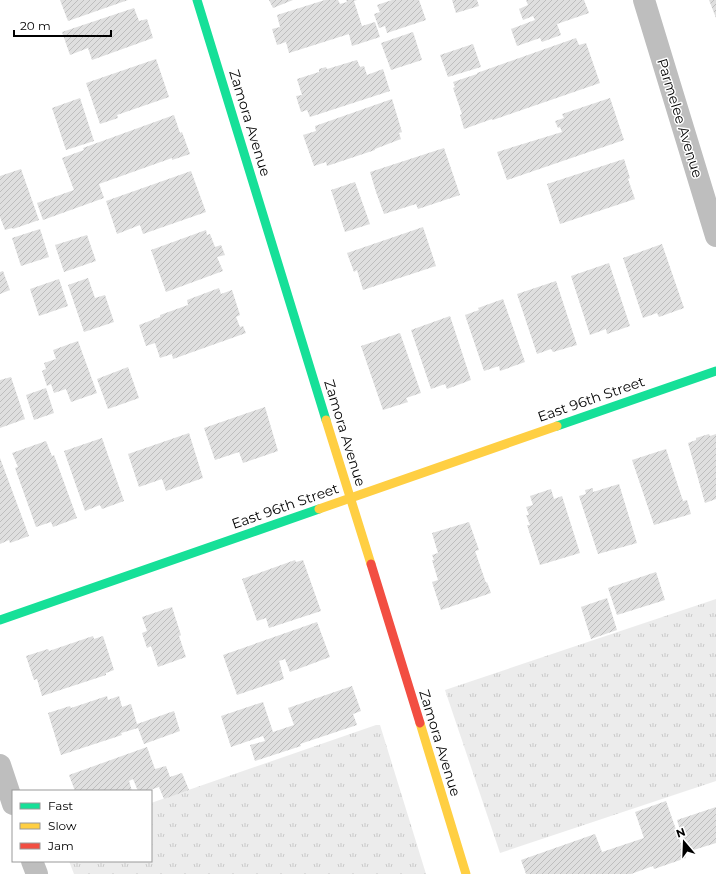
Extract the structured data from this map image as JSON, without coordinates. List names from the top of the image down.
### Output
{
  "streets": {
    "street": ["Parmelee Avenue", "Zamora Avenue", "East 96th Street"]
  },
  "crossings": [
    ["Zamora Avenue", "East 96th Street"]
  ],
  "legend": ["Fast", "Slow", "Jam"],
  "scale_bar": "20 m",
  "north": "top"
}
